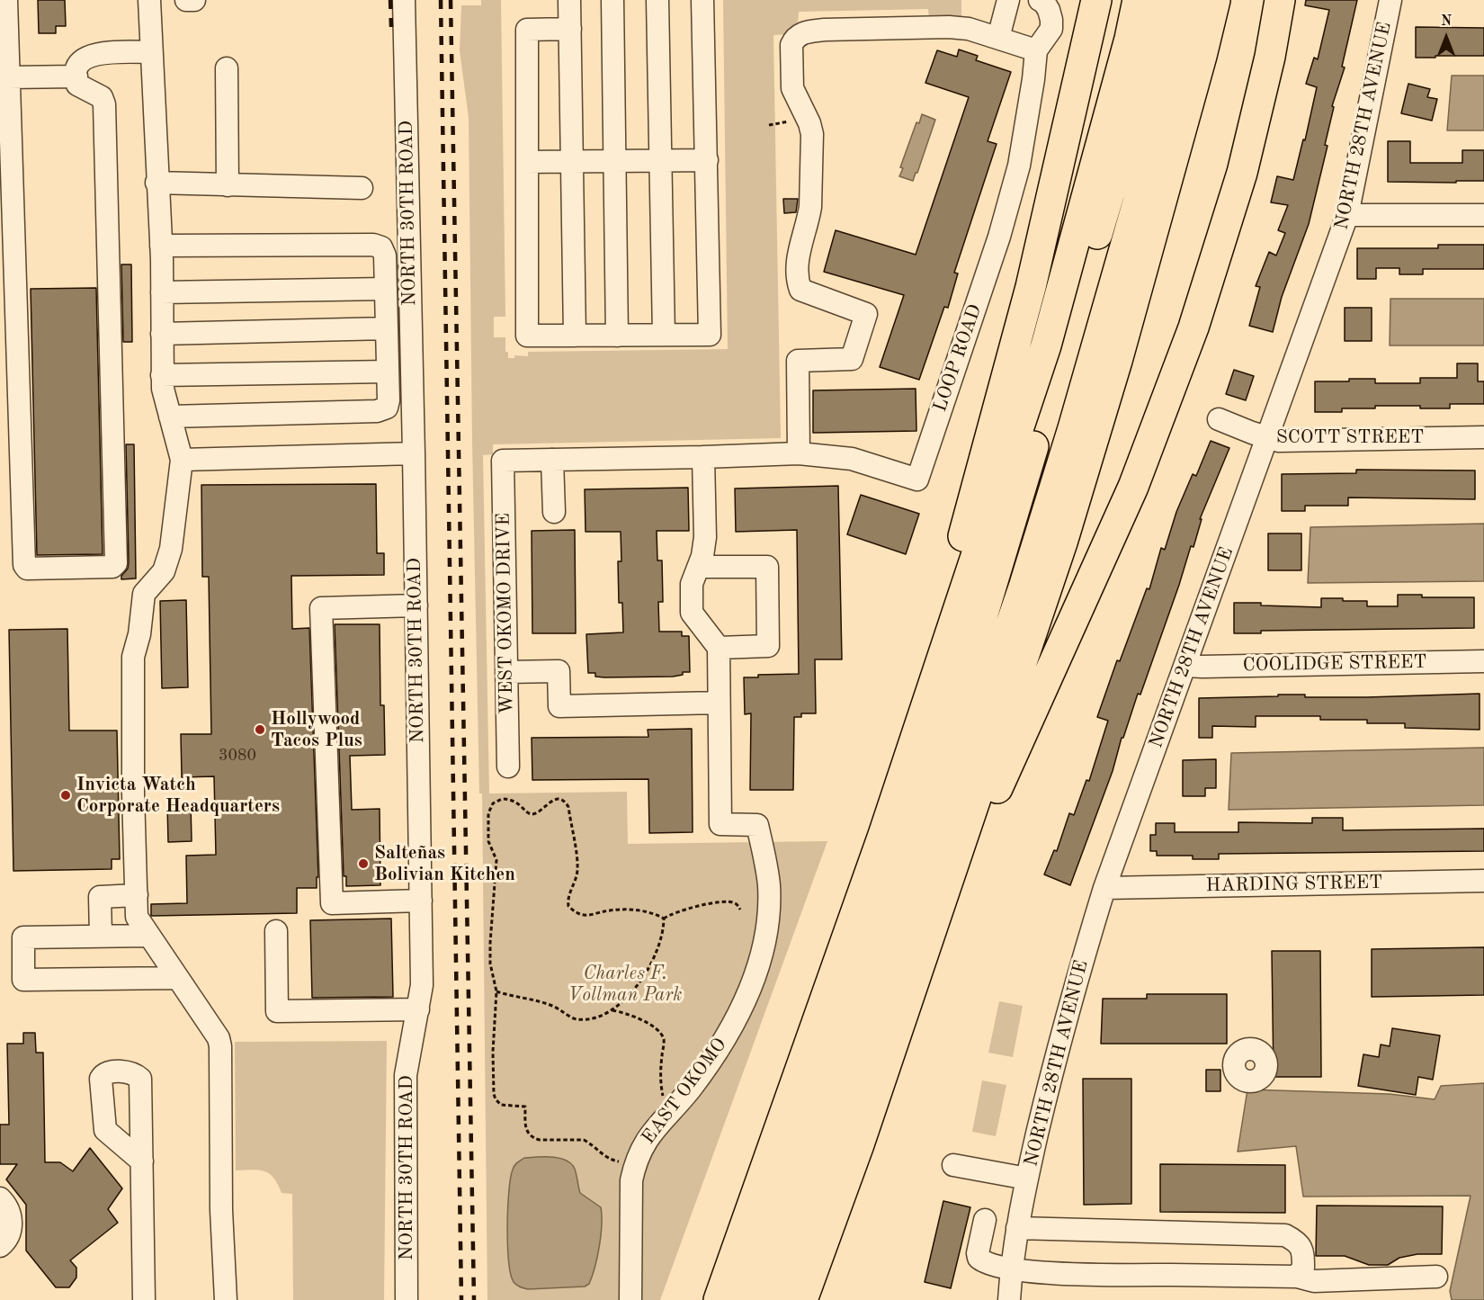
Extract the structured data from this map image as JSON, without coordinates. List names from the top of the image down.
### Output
{
  "streets": {
    "street": [
      "NORTH 28TH AVENUE",
      "NORTH 30TH ROAD",
      "LOOP ROAD",
      "SCOTT STREET",
      "WEST OKOMO DRIVE",
      "COOLIDGE STREET",
      "HARDING STREET",
      "EAST OKOMO"
    ]
  },
  "crossings": [
    ["NORTH 28TH AVENUE", "SCOTT STREET"],
    ["NORTH 28TH AVENUE", "COOLIDGE STREET"],
    ["NORTH 28TH AVENUE", "HARDING STREET"]
  ],
  "parks": ["Charles F. Vollman Park"],
  "places": ["Hollywood Tacos Plus", "Invicta Watch Corporate Headquarters", "Salteñas Bolivian Kitchen"],
  "house_numbers": ["3080"],
  "north": "top"
}
